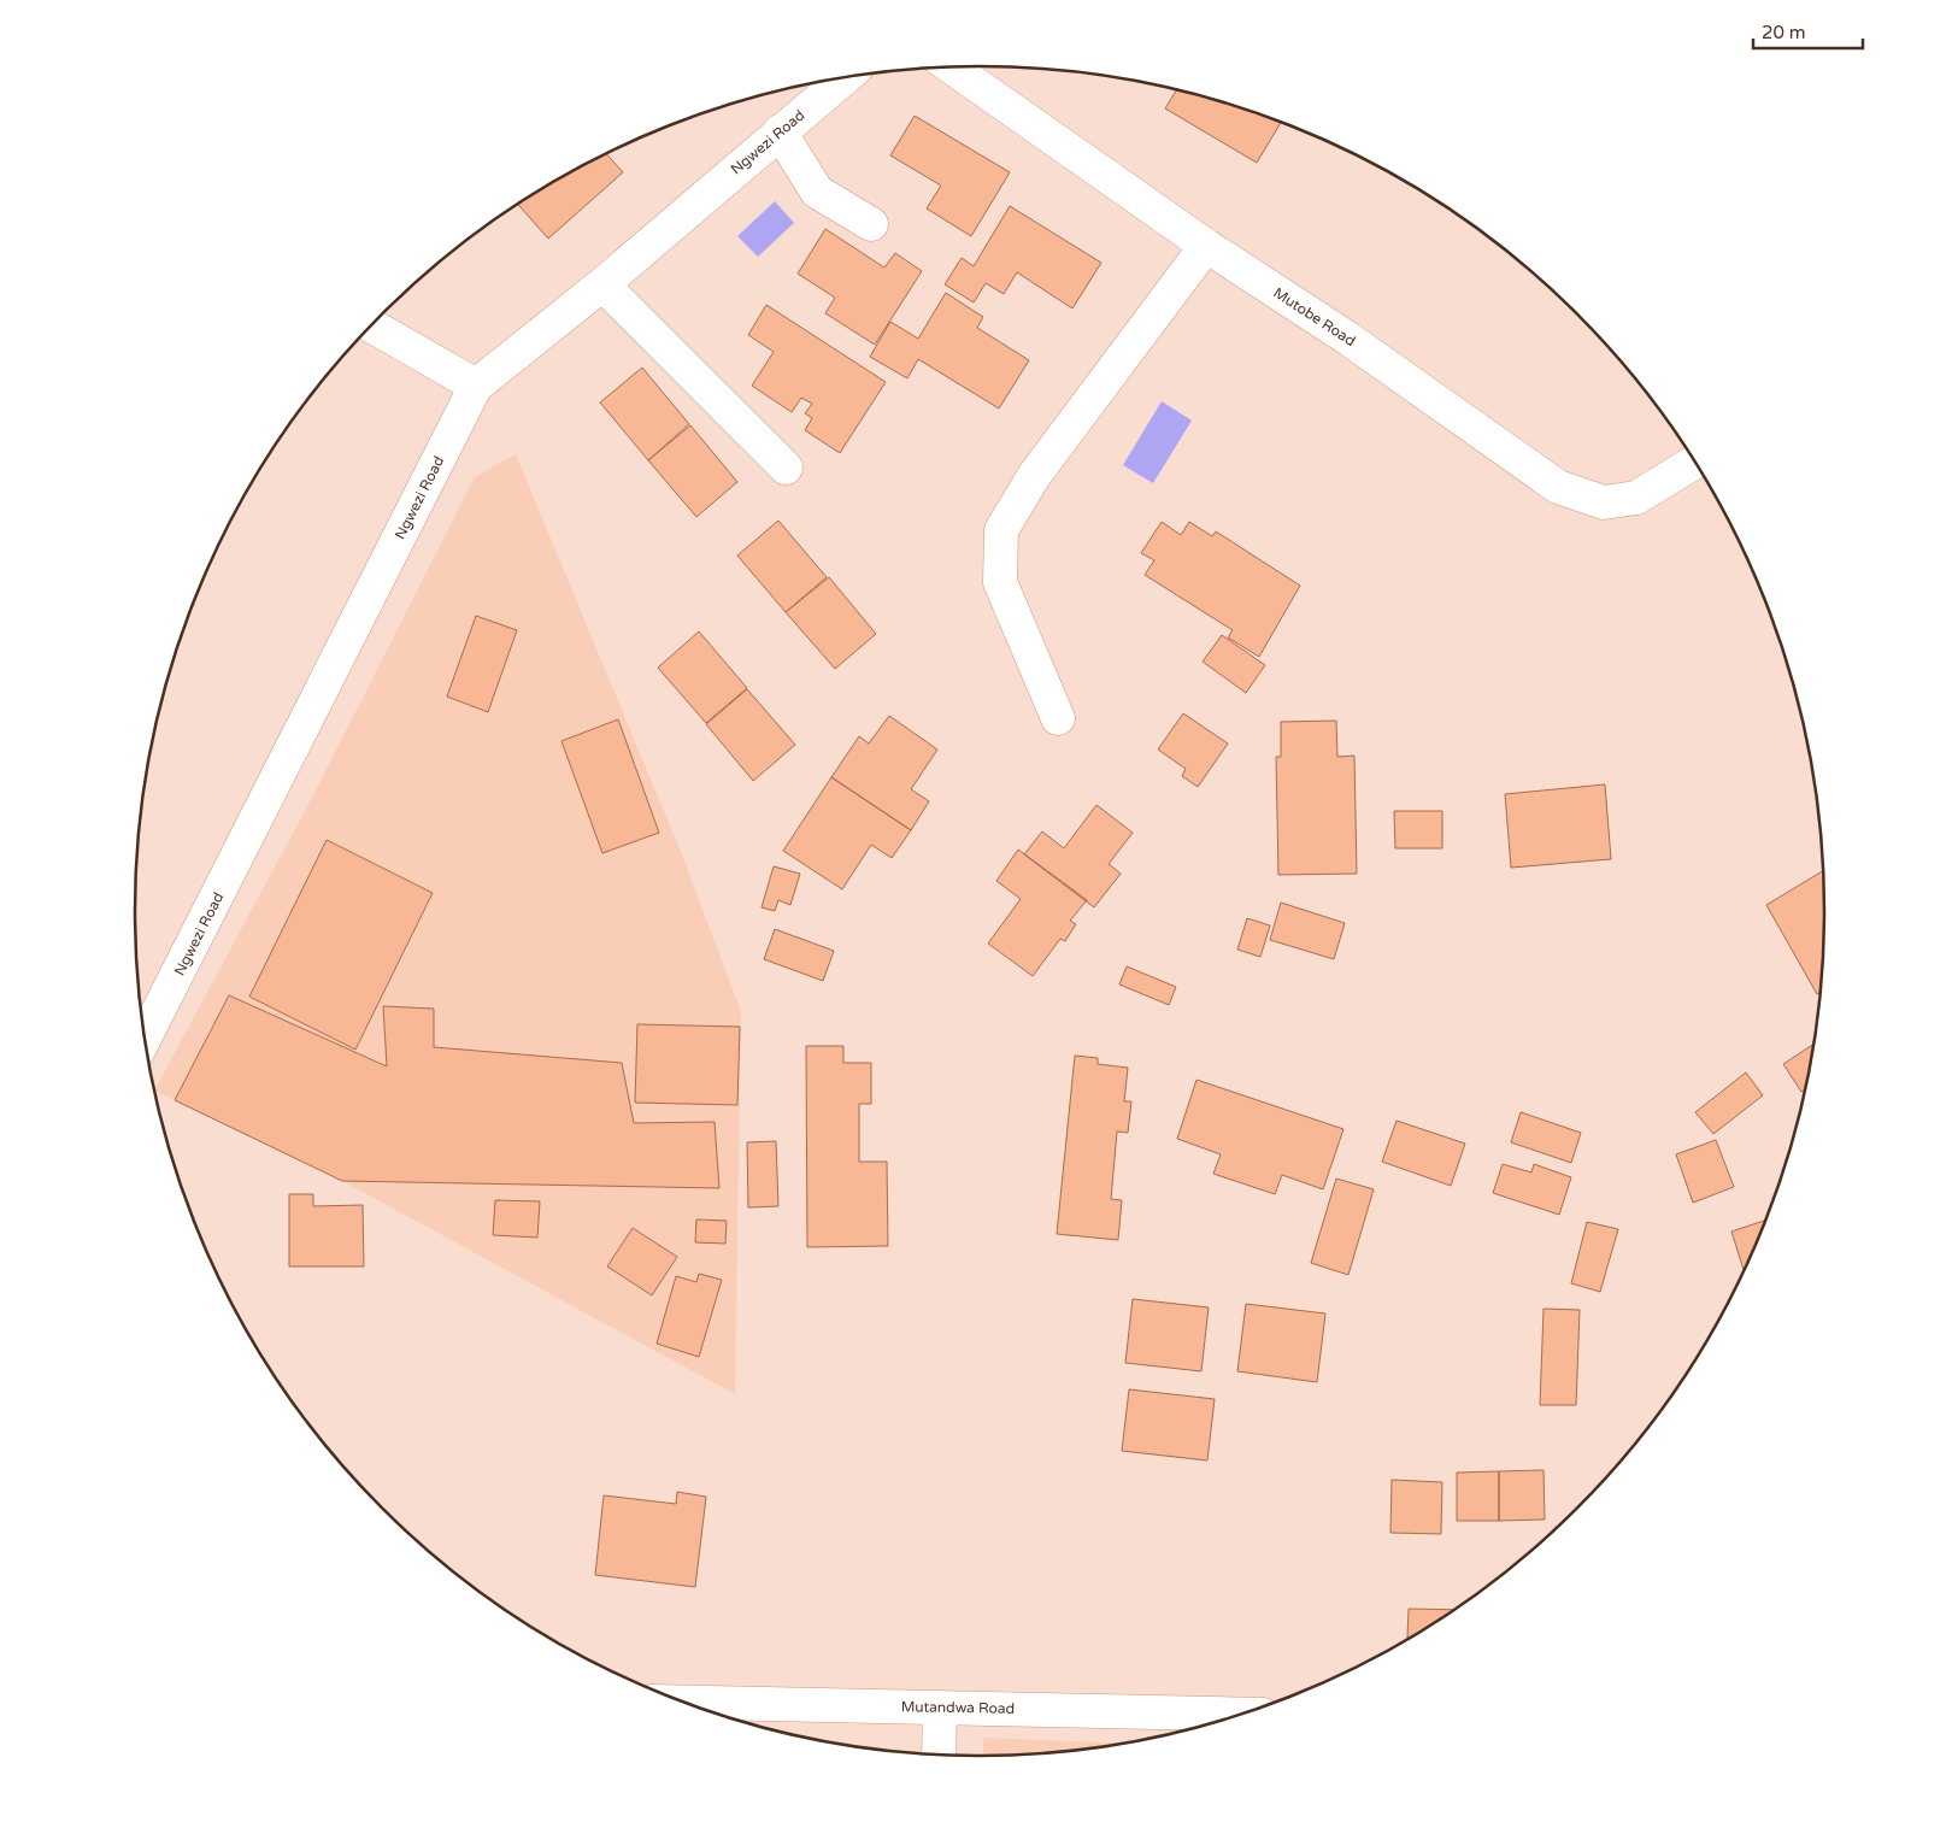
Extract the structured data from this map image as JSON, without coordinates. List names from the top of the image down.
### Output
{
  "streets": {
    "street": ["Ngwezi Road", "Mutobe Road", "Mutandwa Road"]
  },
  "scale_bar": "20 m"
}
